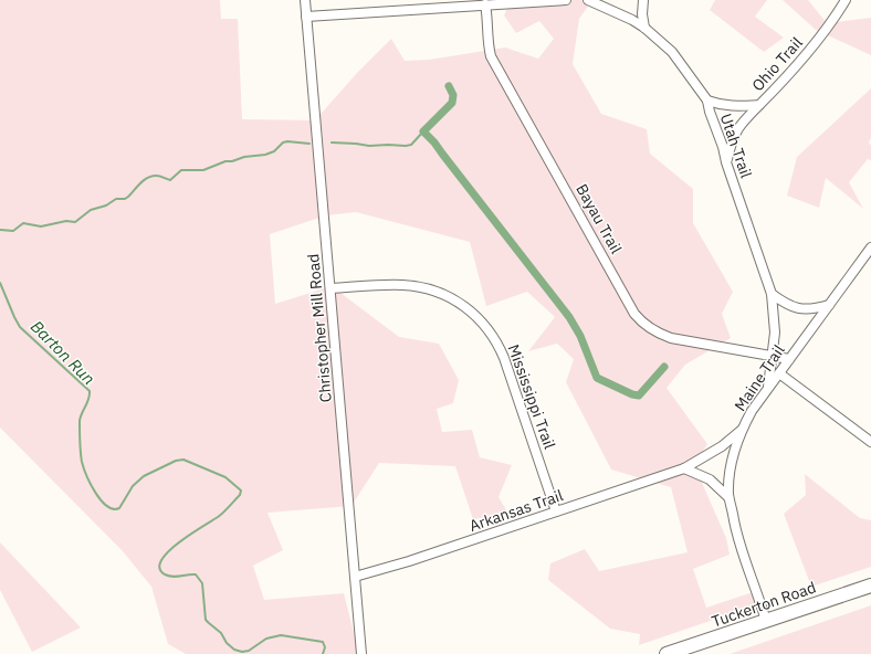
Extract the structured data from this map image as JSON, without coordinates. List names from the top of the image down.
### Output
{
  "streets": {
    "main road": ["Tuckerton Road"],
    "street": [
      "Ohio Trail",
      "Utah Trail",
      "Bayau Trail",
      "Christopher Mill Road",
      "Maine Trail",
      "Mississippi Trail",
      "Arkansas Trail"
    ]
  },
  "crossings": [
    ["Ohio Trail", "Utah Trail"],
    ["Utah Trail", "Bayau Trail"],
    ["Utah Trail", "Maine Trail"],
    ["Christopher Mill Road", "Mississippi Trail"],
    ["Christopher Mill Road", "Arkansas Trail"],
    ["Maine Trail", "Arkansas Trail"],
    ["Maine Trail", "Tuckerton Road"],
    ["Mississippi Trail", "Arkansas Trail"]
  ],
  "water": ["Barton Run"]
}
